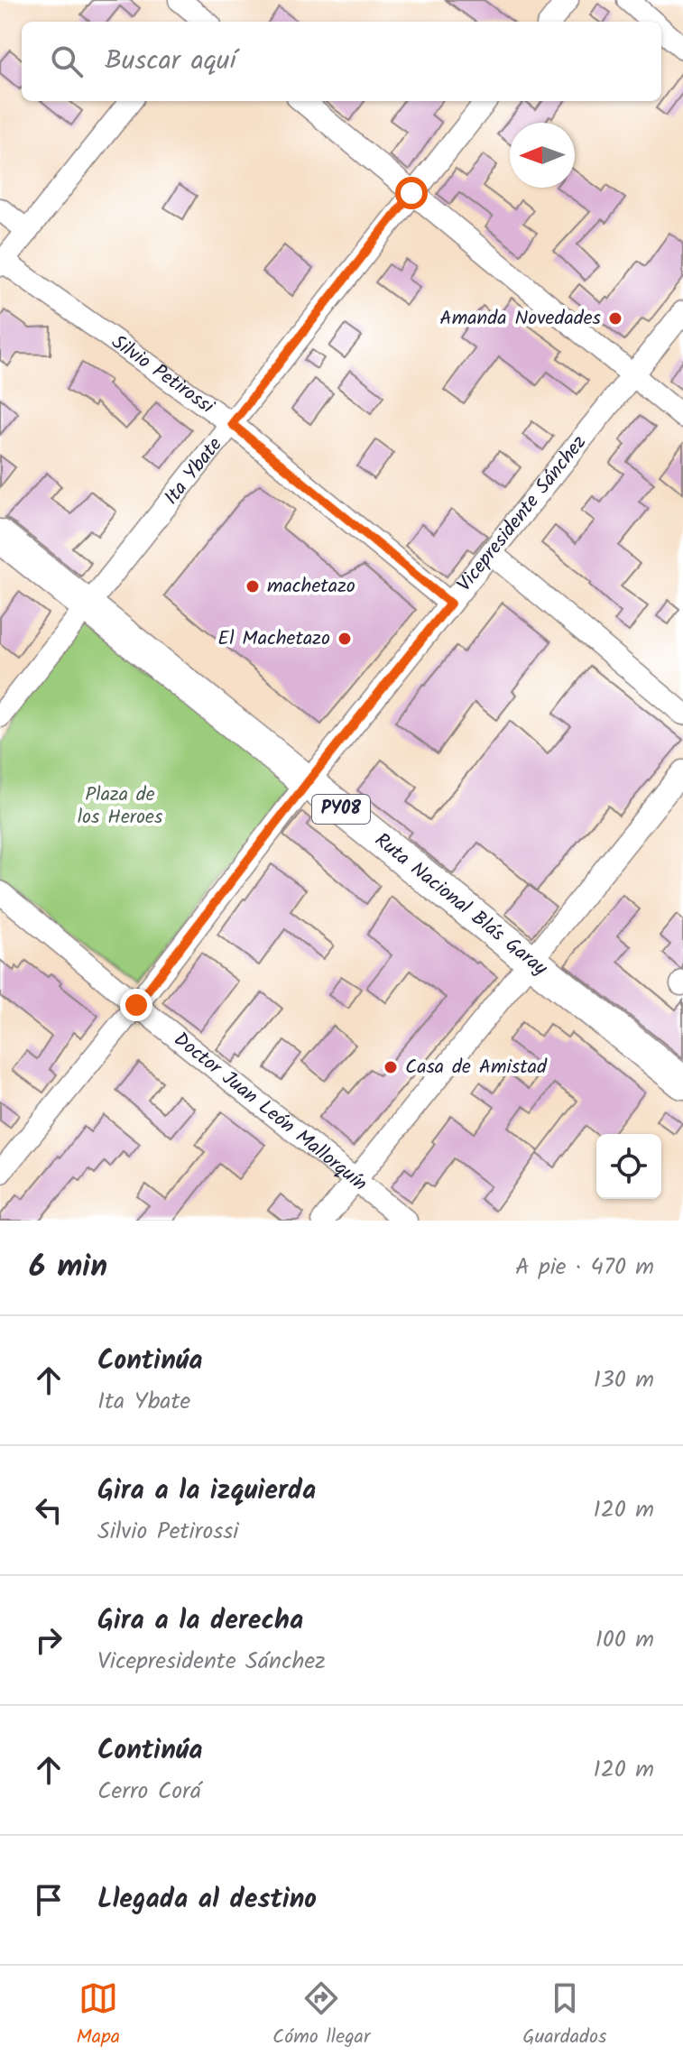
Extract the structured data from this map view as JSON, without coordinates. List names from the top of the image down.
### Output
{
  "streets": {
    "highway": ["PY08", "Ruta Nacional Blás Garay"],
    "street": [
      "Silvio Petirossi",
      "Ita Ybate",
      "Vicepresidente Sánchez",
      "Doctor Juan León Mallorquín"
    ]
  },
  "crossings": [
    ["Silvio Petirossi", "Ita Ybate"],
    ["Silvio Petirossi", "Vicepresidente Sánchez"],
    ["Ita Ybate", "Ruta Nacional Blás Garay"],
    ["Vicepresidente Sánchez", "Ruta Nacional Blás Garay"],
    ["Vicepresidente Sánchez", "Doctor Juan León Mallorquín"]
  ],
  "parks": ["Plaza de los Heroes"],
  "places": [
    "Amanda Novedades",
    "machetazo",
    "El Machetazo",
    "Casa de Amistad"
  ],
  "north": "left",
  "page": {
    "search": "Buscar aquí",
    "heading": ["6 min", "A pie · 470 m"],
    "list": [
      ["Continúa", "Ita Ybate", "130 m"],
      ["Gira a la izquierda", "Silvio Petirossi", "120 m"],
      ["Gira a la derecha", "Vicepresidente Sánchez", "100 m"],
      ["Continúa", "Cerro Corá", "120 m"],
      "Llegada al destino"
    ],
    "nav": ["Mapa", "Cómo llegar", "Guardados"]
  }
}
